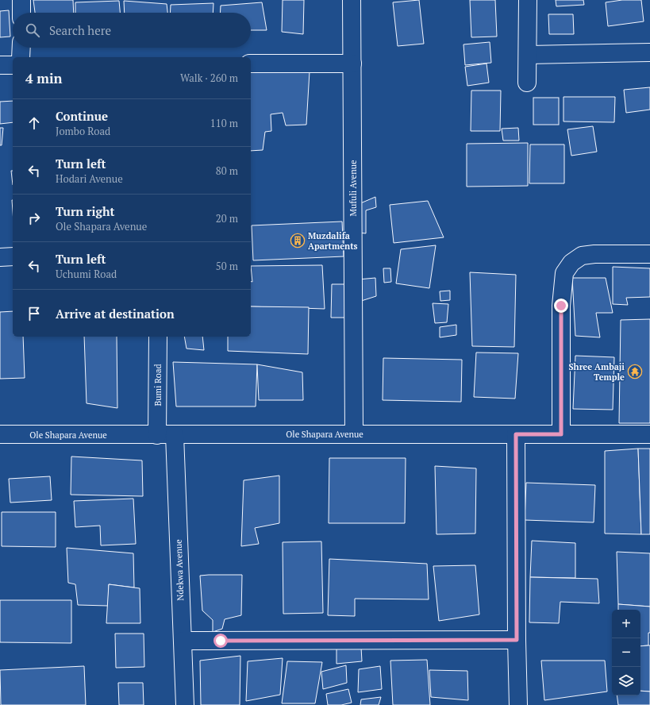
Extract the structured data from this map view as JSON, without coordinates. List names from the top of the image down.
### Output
{
  "streets": {
    "street": [
      "Mufuli Avenue",
      "Bumi Road",
      "Ole Shapara Avenue",
      "Ndekwa Avenue"
    ]
  },
  "crossings": [
    ["Mufuli Avenue", "Ole Shapara Avenue"],
    ["Bumi Road", "Ole Shapara Avenue"],
    ["Ole Shapara Avenue", "Ndekwa Avenue"]
  ],
  "places": {
    "building": ["Muzdalifa Apartments"],
    "temple": ["Shree Ambaji Temple"]
  },
  "page": {
    "search": "Search here",
    "heading": ["4 min", "Walk · 260 m"],
    "list": [
      ["Continue", "Jombo Road", "110 m"],
      ["Turn left", "Hodari Avenue", "80 m"],
      ["Turn right", "Ole Shapara Avenue", "20 m"],
      ["Turn left", "Uchumi Road", "50 m"],
      "Arrive at destination"
    ],
    "map_buttons": ["+", "−"]
  }
}
